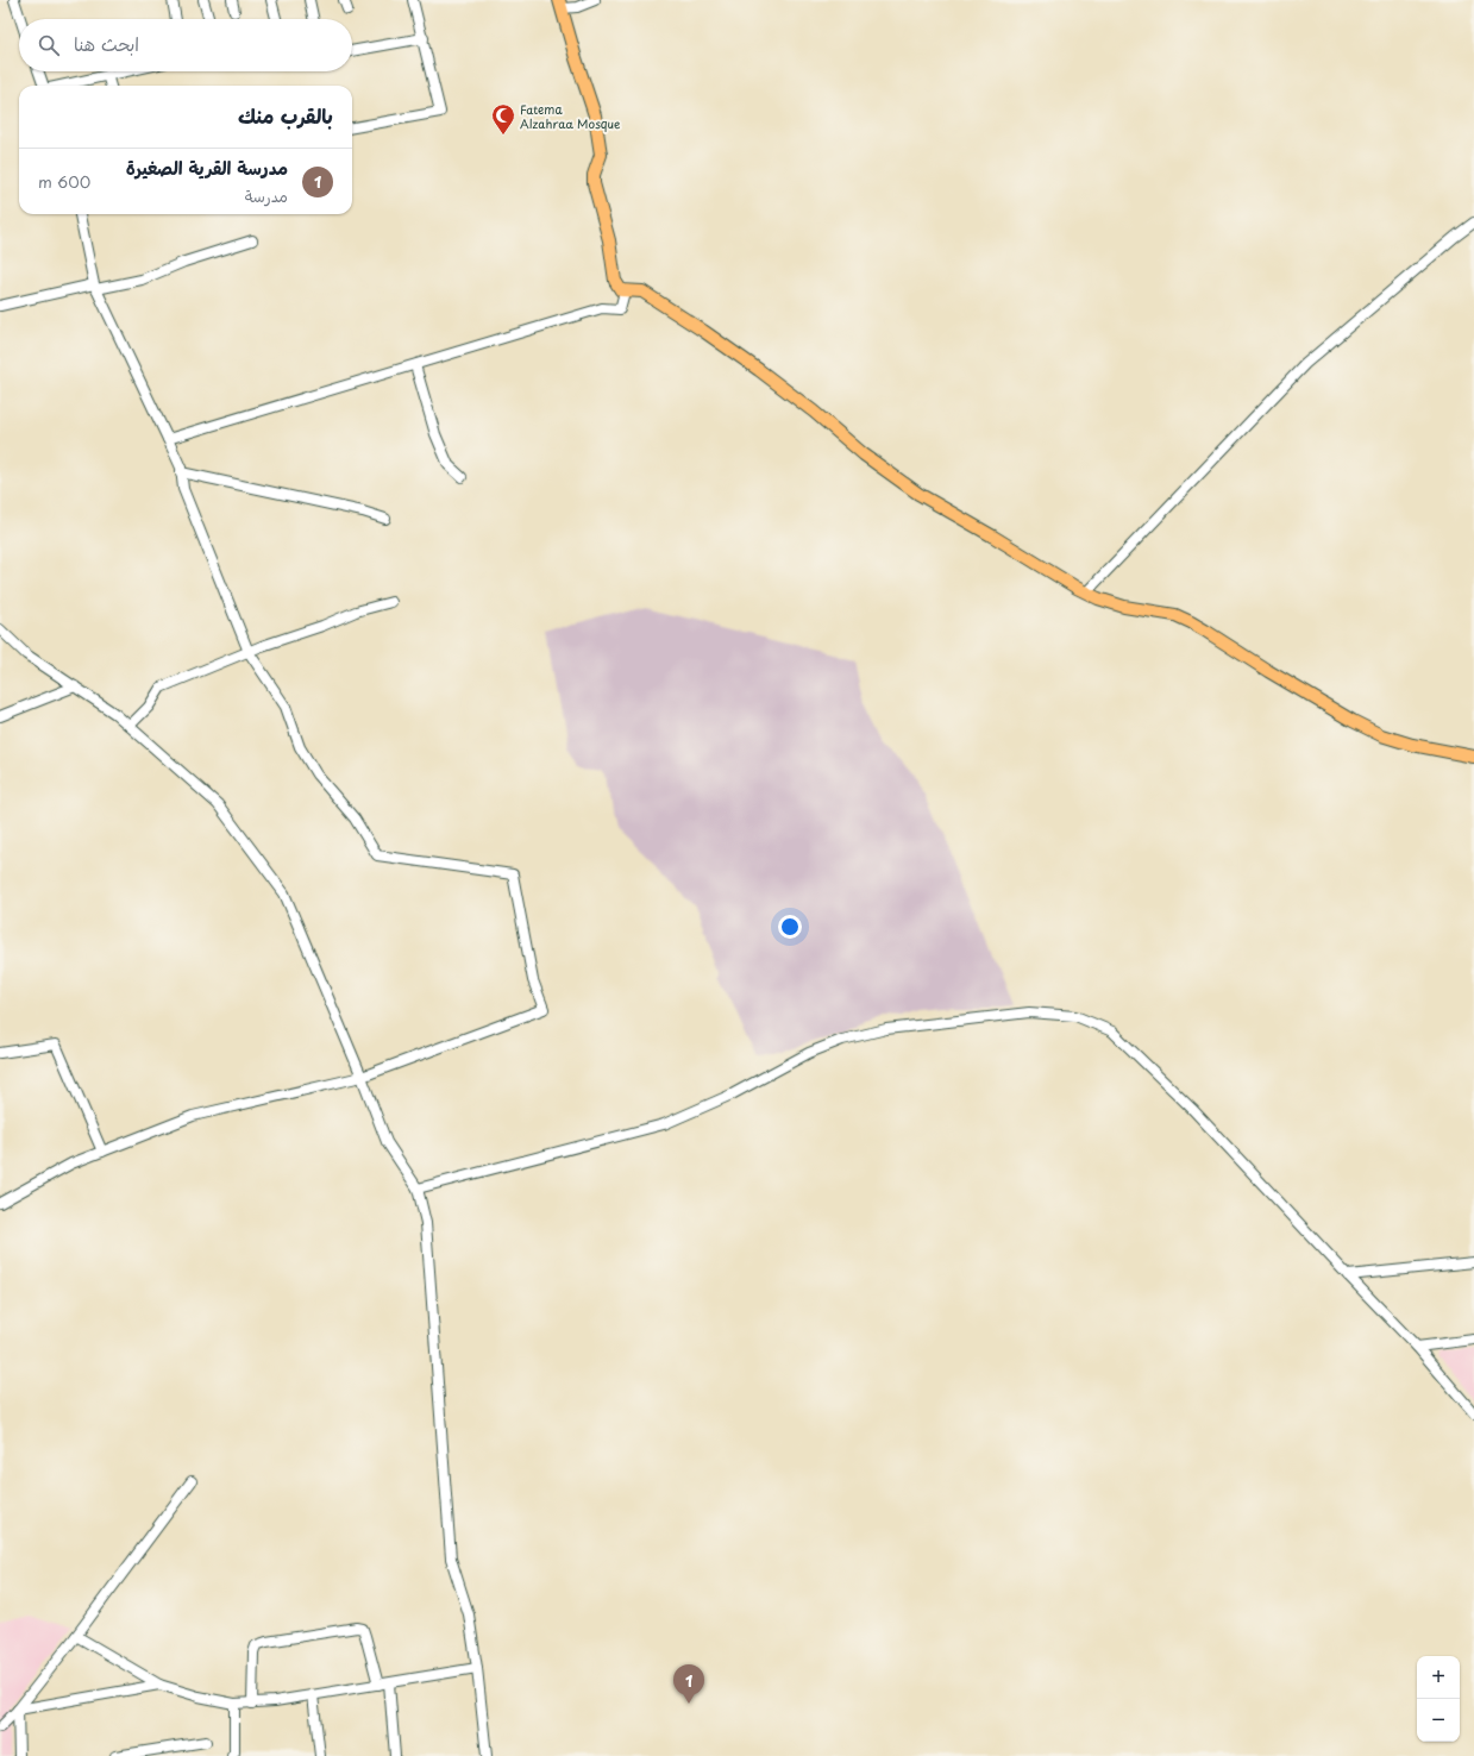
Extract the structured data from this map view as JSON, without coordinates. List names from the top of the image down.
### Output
{
  "places": {
    "mosque": ["Fatema Alzahraa Mosque"]
  },
  "page": {
    "search": "ابحث هنا",
    "heading": "بالقرب منك",
    "list": [
      {
        "mark": "1",
        "name": "مدرسة القرية الصغيرة",
        "note": "مدرسة",
        "value": "600 m"
      }
    ],
    "map_buttons": ["+", "−"],
    "pins": "1"
  }
}
